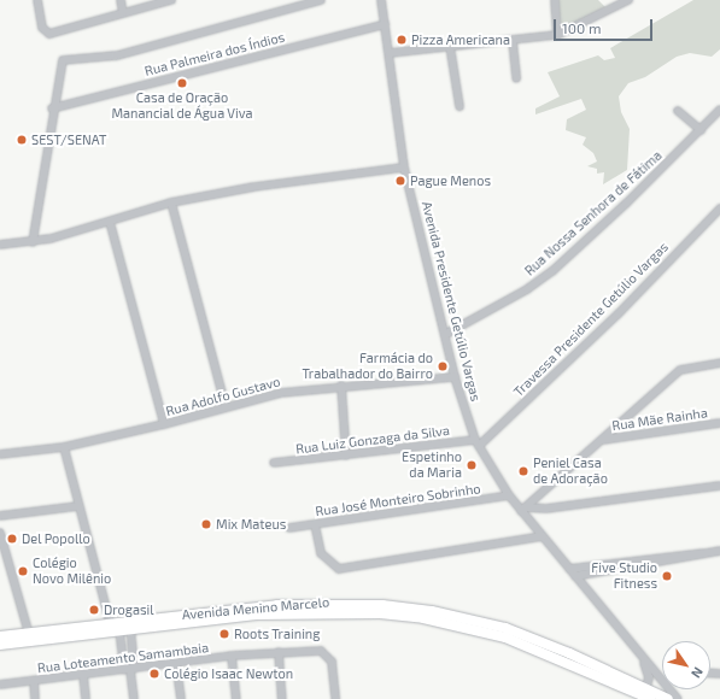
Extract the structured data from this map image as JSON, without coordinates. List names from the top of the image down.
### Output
{
  "streets": {
    "main road": ["Avenida Menino Marcelo"],
    "street": [
      "Rua Palmeira dos Índios",
      "Rua Nossa Senhora de Fátima",
      "Avenida Presidente Getúlio Vargas",
      "Travessa Presidente Getúlio Vargas",
      "Rua Adolfo Gustavo",
      "Rua Mãe Rainha",
      "Rua Luiz Gonzaga da Silva",
      "Rua José Monteiro Sobrinho",
      "Rua Loteamento Samambaia"
    ]
  },
  "crossings": [
    ["Rua Palmeira dos Índios", "Avenida Presidente Getúlio Vargas"],
    ["Rua Nossa Senhora de Fátima", "Avenida Presidente Getúlio Vargas"],
    ["Avenida Presidente Getúlio Vargas", "Travessa Presidente Getúlio Vargas"],
    ["Avenida Presidente Getúlio Vargas", "Rua Adolfo Gustavo"],
    ["Avenida Presidente Getúlio Vargas", "Rua Luiz Gonzaga da Silva"],
    ["Avenida Presidente Getúlio Vargas", "Rua José Monteiro Sobrinho"],
    ["Avenida Presidente Getúlio Vargas", "Avenida Menino Marcelo"],
    ["Travessa Presidente Getúlio Vargas", "Rua Luiz Gonzaga da Silva"]
  ],
  "places": [
    "Pizza Americana",
    "Casa de Oração Manancial de Água Viva",
    "SEST/SENAT",
    "Pague Menos",
    "Farmácia do Trabalhador do Bairro",
    "Espetinho da Maria",
    "Peniel Casa de Adoração",
    "Mix Mateus",
    "Del Popollo",
    "Colégio Novo Milênio",
    "Five Studio Fitness",
    "Drogasil",
    "Roots Training",
    "Colégio Isaac Newton"
  ],
  "scale_bar": "100 m",
  "north": "bottom right"
}
